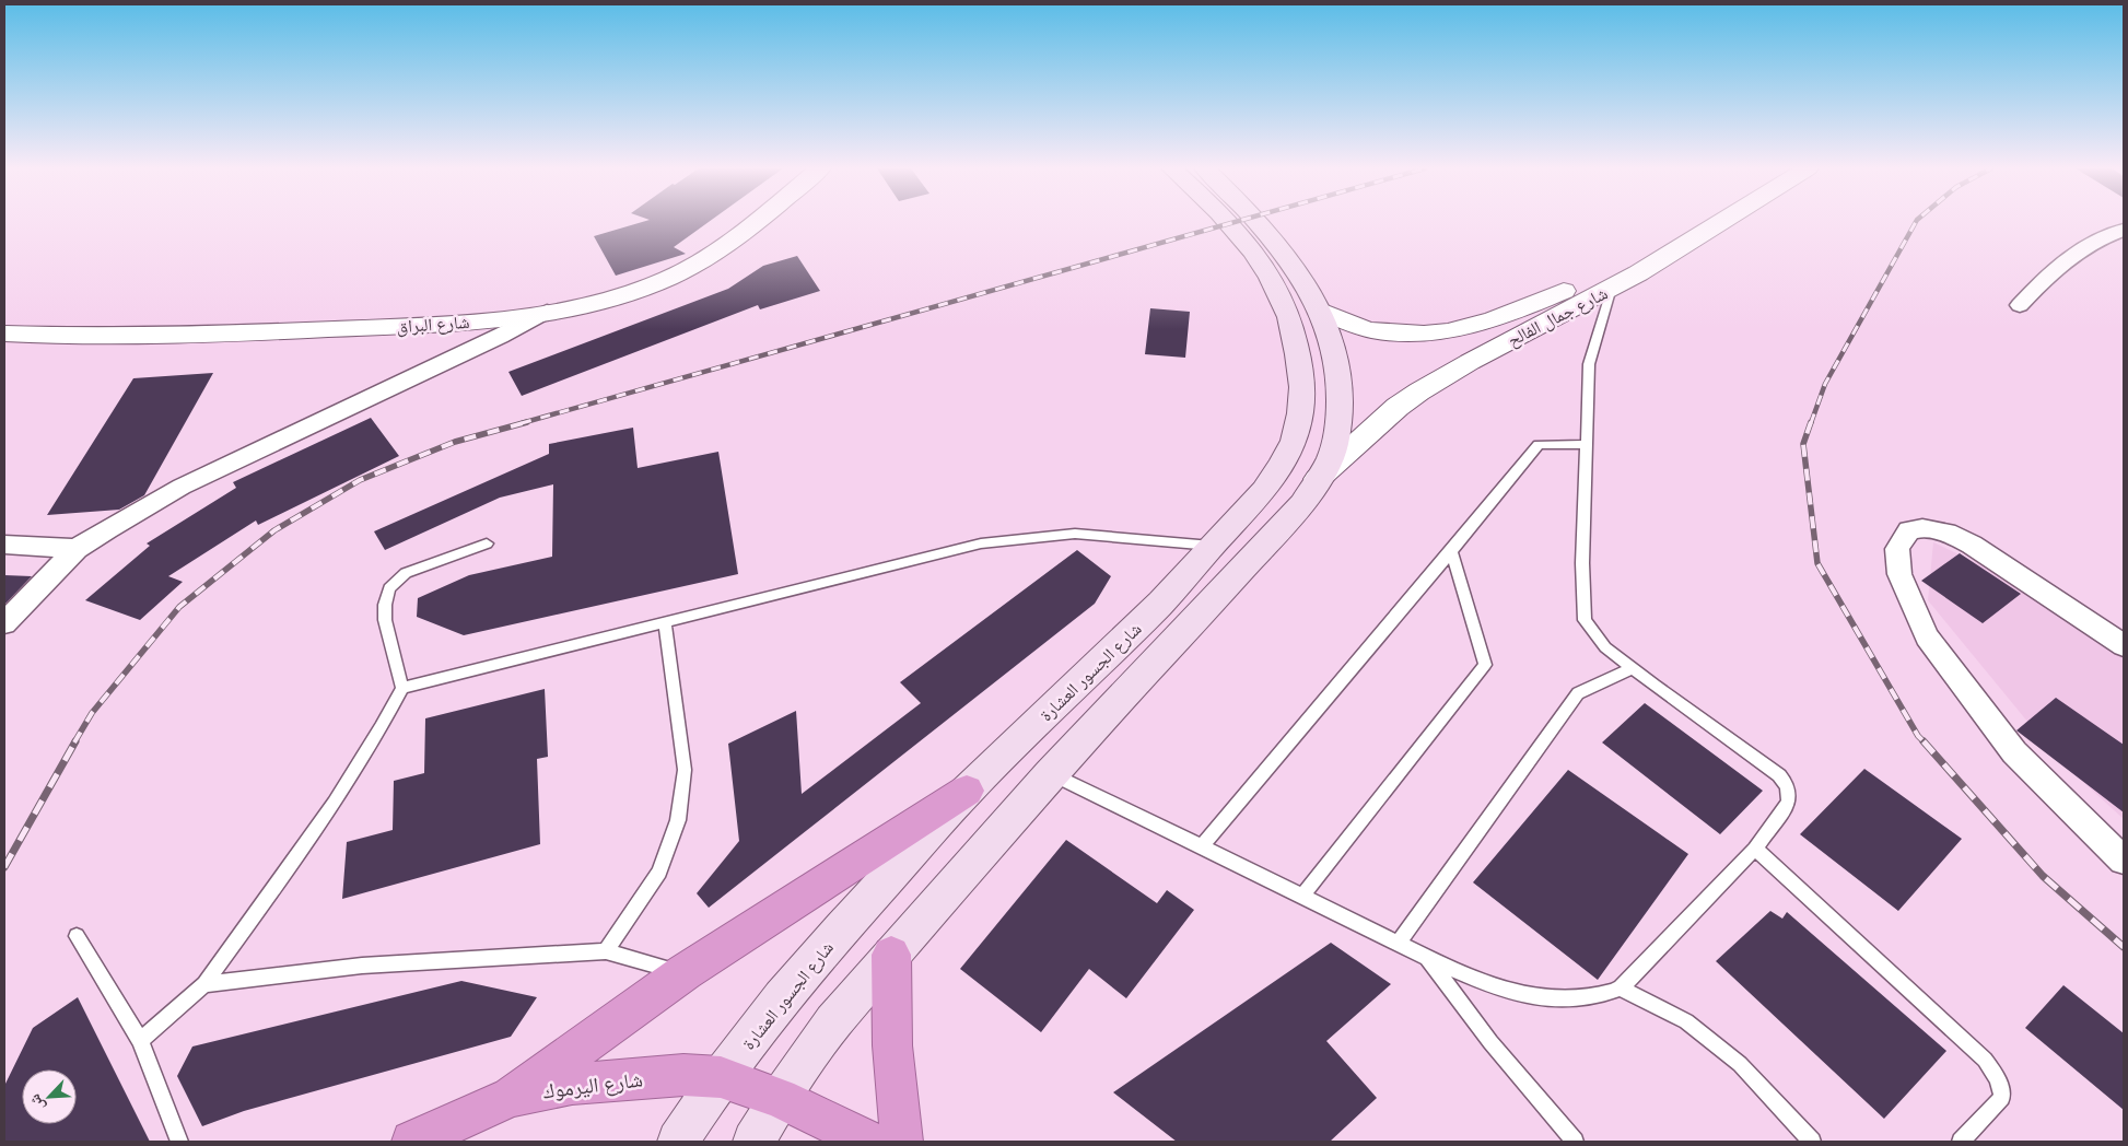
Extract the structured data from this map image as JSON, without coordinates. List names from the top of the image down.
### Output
{
  "streets": {
    "highway": ["شارع اليرموك"],
    "main road": ["شارع الجسور العشارة"],
    "street": ["شارع جمال الفالح", "شارع البراق"]
  },
  "crossings": [
    ["شارع الجسور العشارة", "شارع اليرموك"]
  ],
  "north": "bottom left"
}
